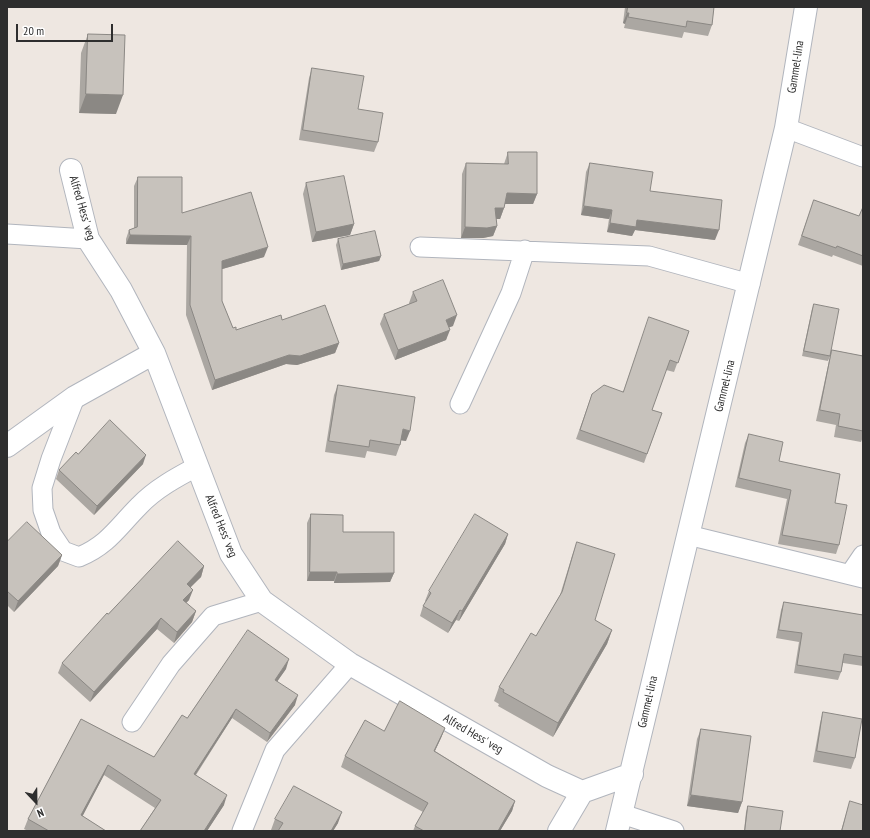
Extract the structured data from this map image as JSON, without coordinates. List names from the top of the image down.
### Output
{
  "streets": {
    "street": ["Gammel-lina", "Alfred Hess' veg"]
  },
  "scale_bar": "20 m",
  "north": "bottom"
}
